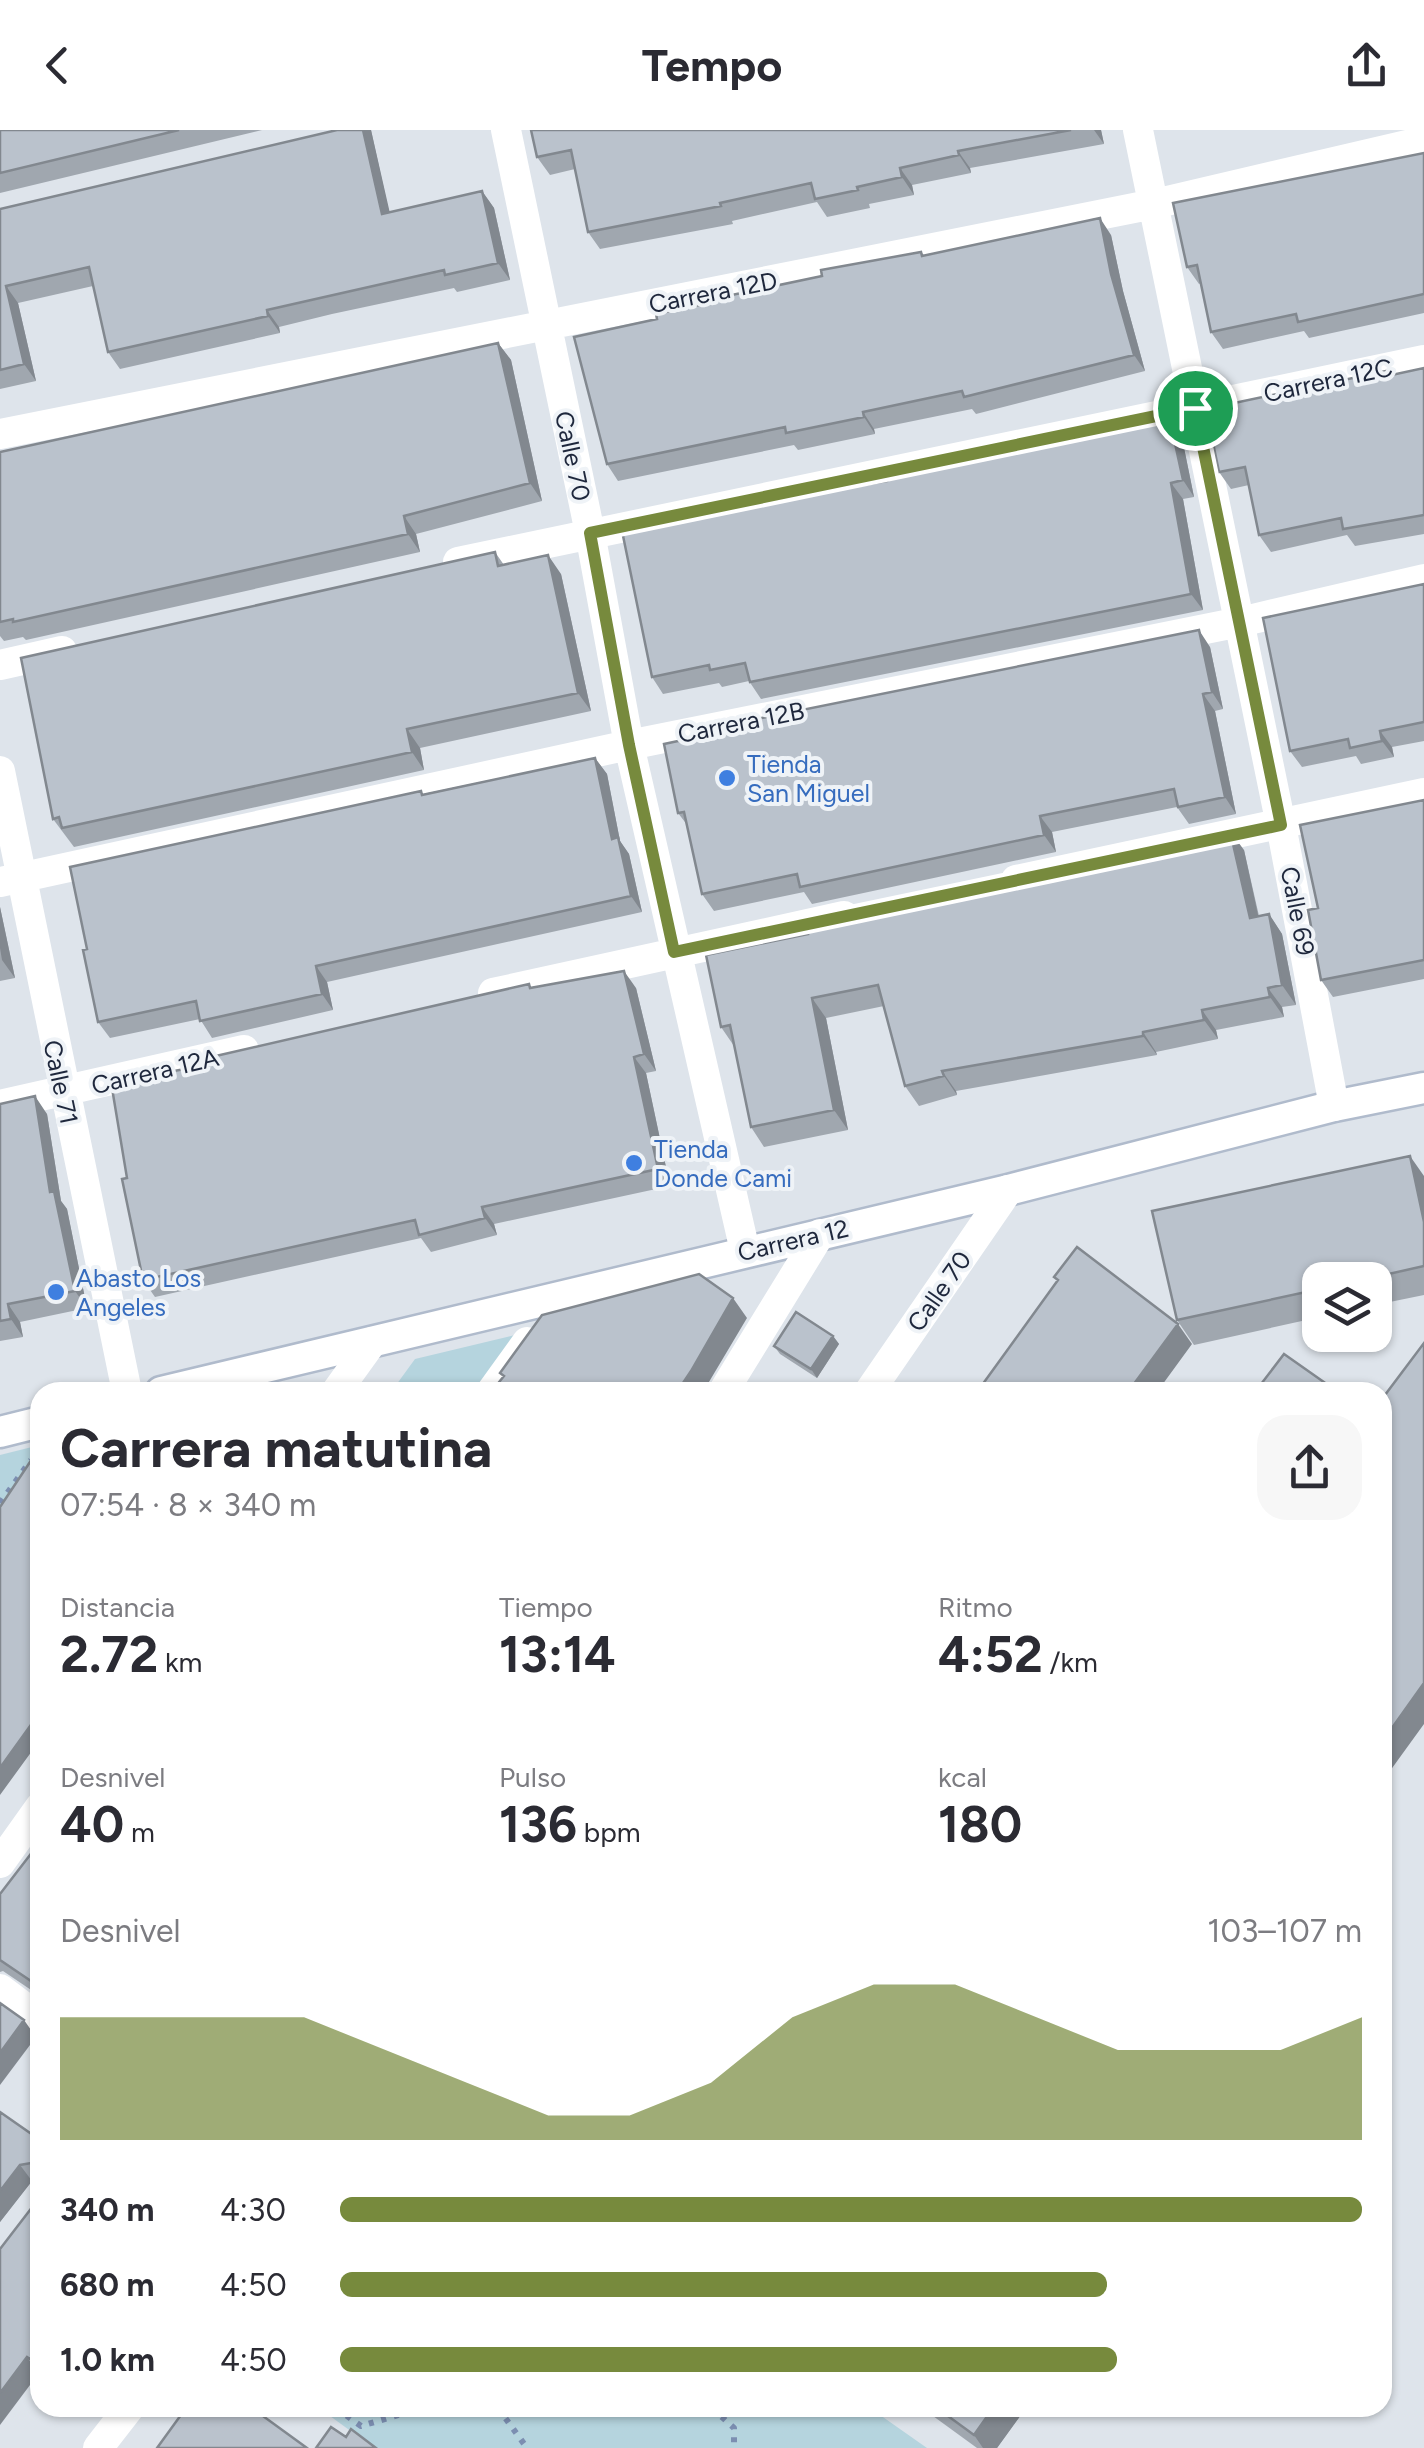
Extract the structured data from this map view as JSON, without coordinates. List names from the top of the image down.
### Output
{
  "streets": {
    "street": [
      "Carrera 12D",
      "Carrera 12C",
      "Calle 70",
      "Carrera 12B",
      "Calle 69",
      "Carrera 12A",
      "Calle 71",
      "Carrera 12"
    ]
  },
  "crossings": [
    ["Carrera 12D", "Calle 70"],
    ["Carrera 12D", "Calle 69"],
    ["Carrera 12C", "Calle 70"],
    ["Carrera 12C", "Calle 69"],
    ["Calle 70", "Carrera 12B"],
    ["Calle 70", "Carrera 12"],
    ["Carrera 12B", "Calle 69"],
    ["Carrera 12B", "Calle 71"],
    ["Calle 69", "Carrera 12"],
    ["Carrera 12A", "Calle 71"]
  ],
  "places": ["Tienda San Miguel", "Tienda Donde Cami", "Abasto Los Angeles"],
  "page": {
    "header": "Tempo",
    "heading": ["Carrera matutina", "07:54 · 8 × 340 m"],
    "stats": [
      ["Distancia", "2.72 km"],
      ["Tiempo", "13:14"],
      ["Ritmo", "4:52 /km"],
      ["Desnivel", "40 m"],
      ["Pulso", "136 bpm"],
      ["kcal", "180"]
    ],
    "chart": ["Desnivel", "103–107 m"],
    "list": [
      {
        "name": "340 m",
        "note": "4:30"
      },
      {
        "name": "680 m",
        "note": "4:50"
      },
      {
        "name": "1.0 km",
        "note": "4:50"
      }
    ]
  }
}
